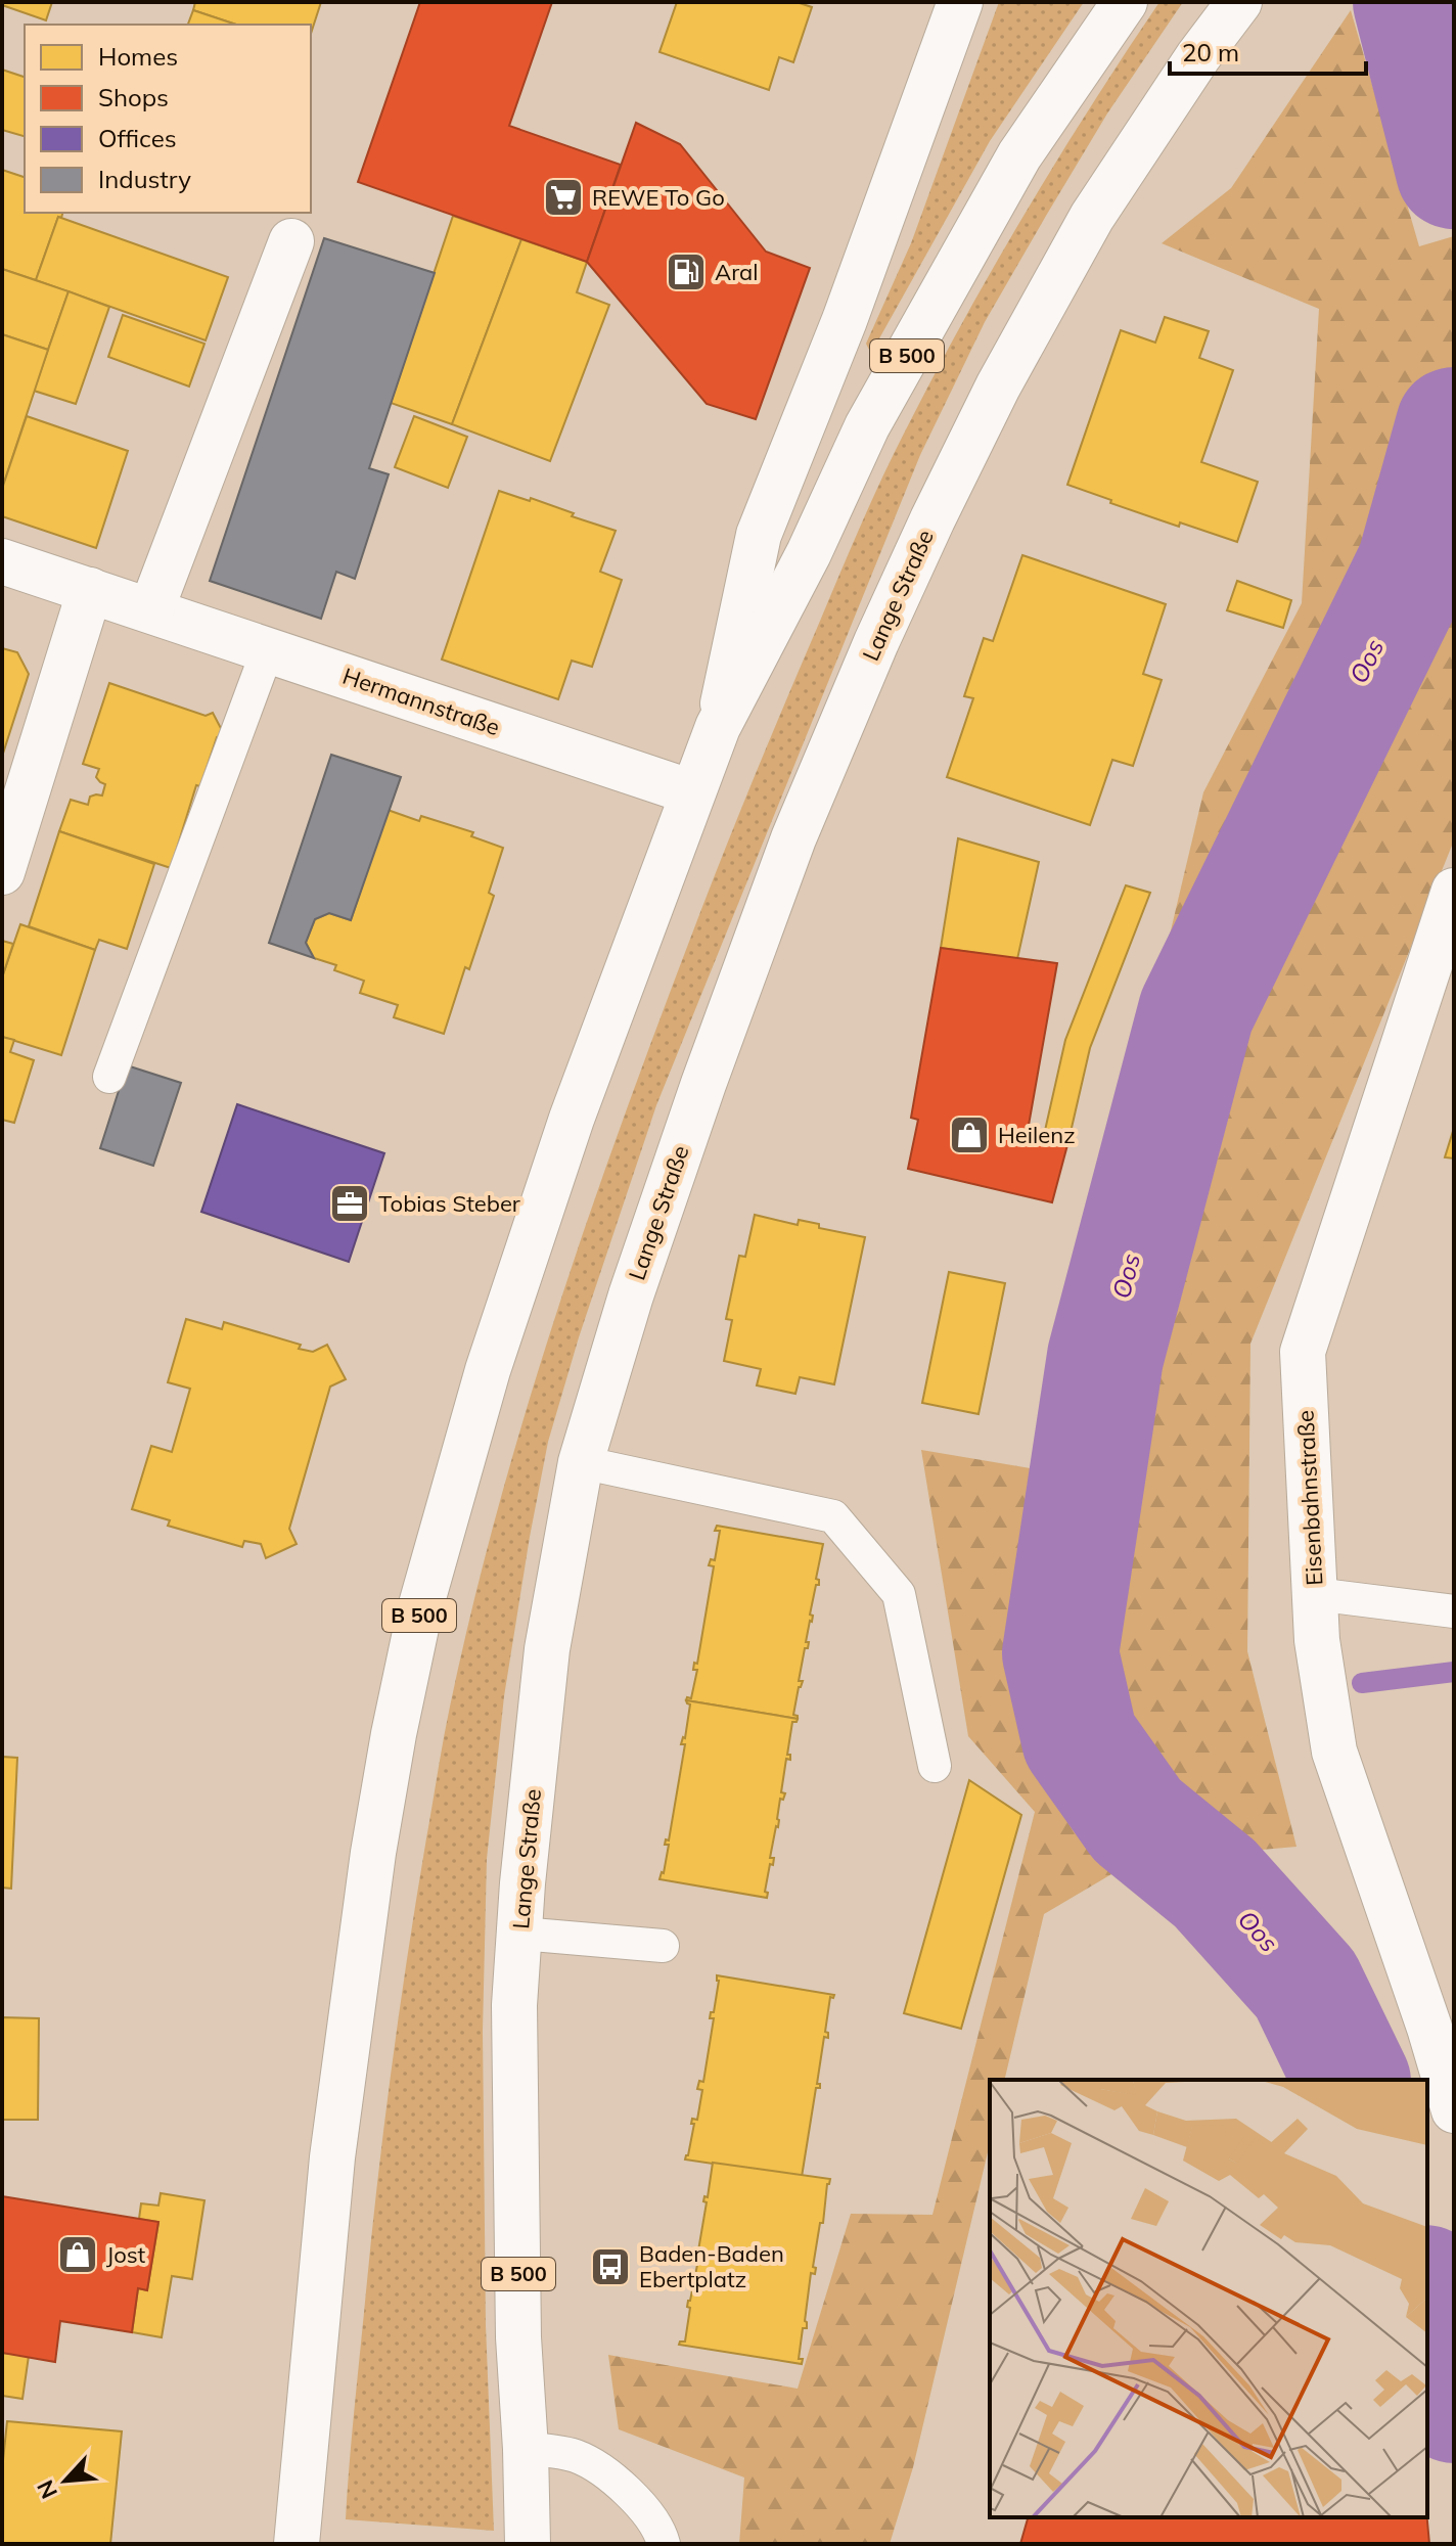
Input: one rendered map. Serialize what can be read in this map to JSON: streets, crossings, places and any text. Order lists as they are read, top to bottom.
{
  "streets": {
    "main road": [
      "B 500",
      "Lange Straße",
      "Hermannstraße",
      "Eisenbahnstraße"
    ]
  },
  "crossings": [
    ["B 500", "Hermannstraße"]
  ],
  "water": ["Oos"],
  "places": {
    "supermarket": ["REWE To Go"],
    "fuel station": ["Aral"],
    "shop": ["Heilenz", "Jost"],
    "office": ["Tobias Steber"],
    "bus stop": ["Baden-Baden Ebertplatz"]
  },
  "legend": [
    "Homes",
    "Shops",
    "Offices",
    "Industry"
  ],
  "scale_bar": "20 m",
  "north": "bottom left"
}
